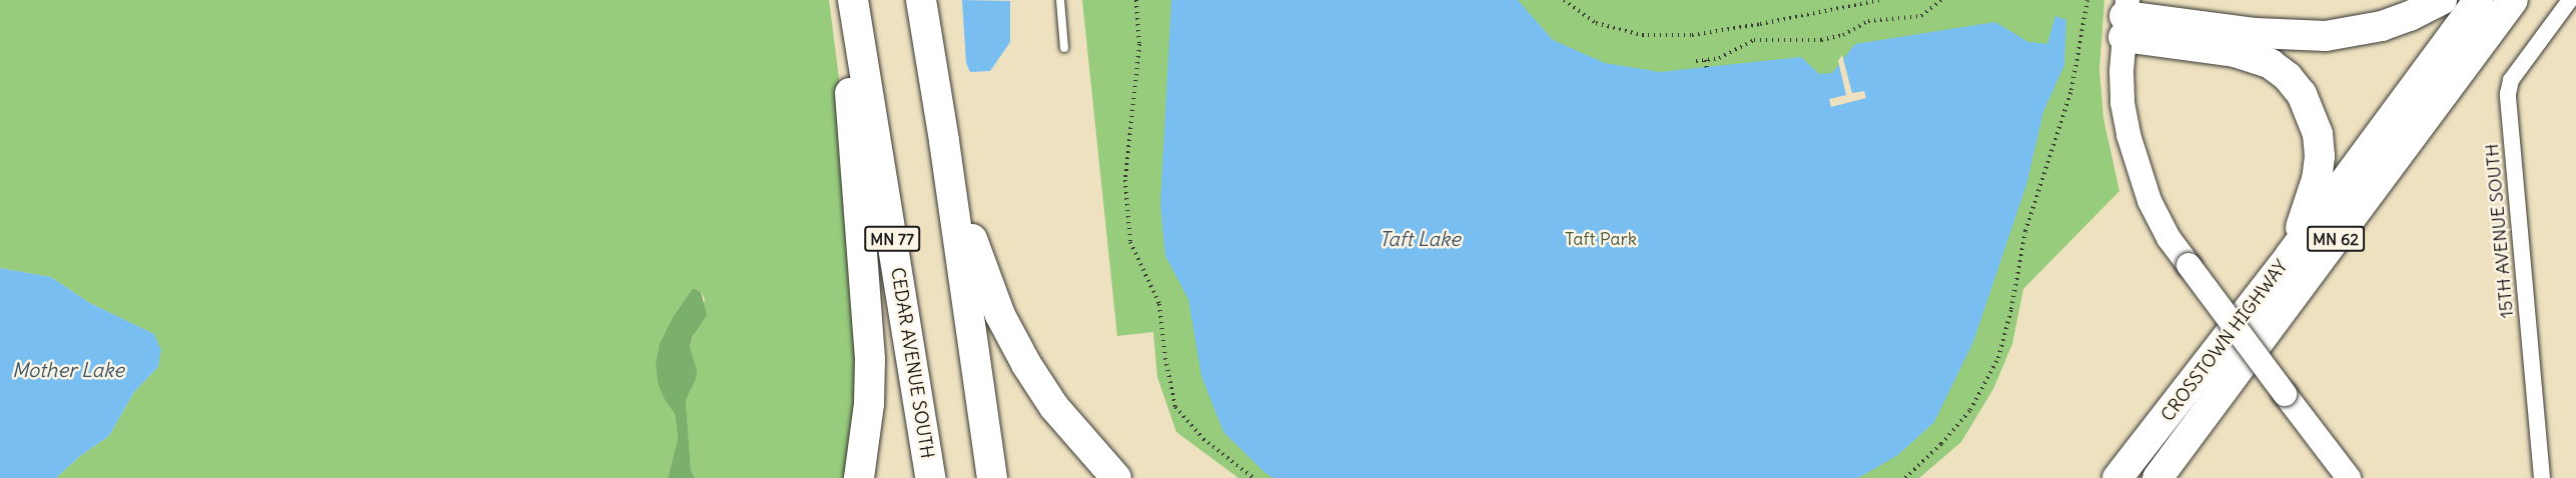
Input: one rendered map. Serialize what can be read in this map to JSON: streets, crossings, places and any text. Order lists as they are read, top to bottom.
{
  "streets": {
    "highway": [
      "MN 77",
      "MN 62",
      "CROSSTOWN HIGHWAY",
      "CEDAR AVENUE SOUTH"
    ],
    "street": ["15TH AVENUE SOUTH"]
  },
  "water": ["Taft Lake", "Mother Lake"],
  "parks": ["Taft Park"]
}
